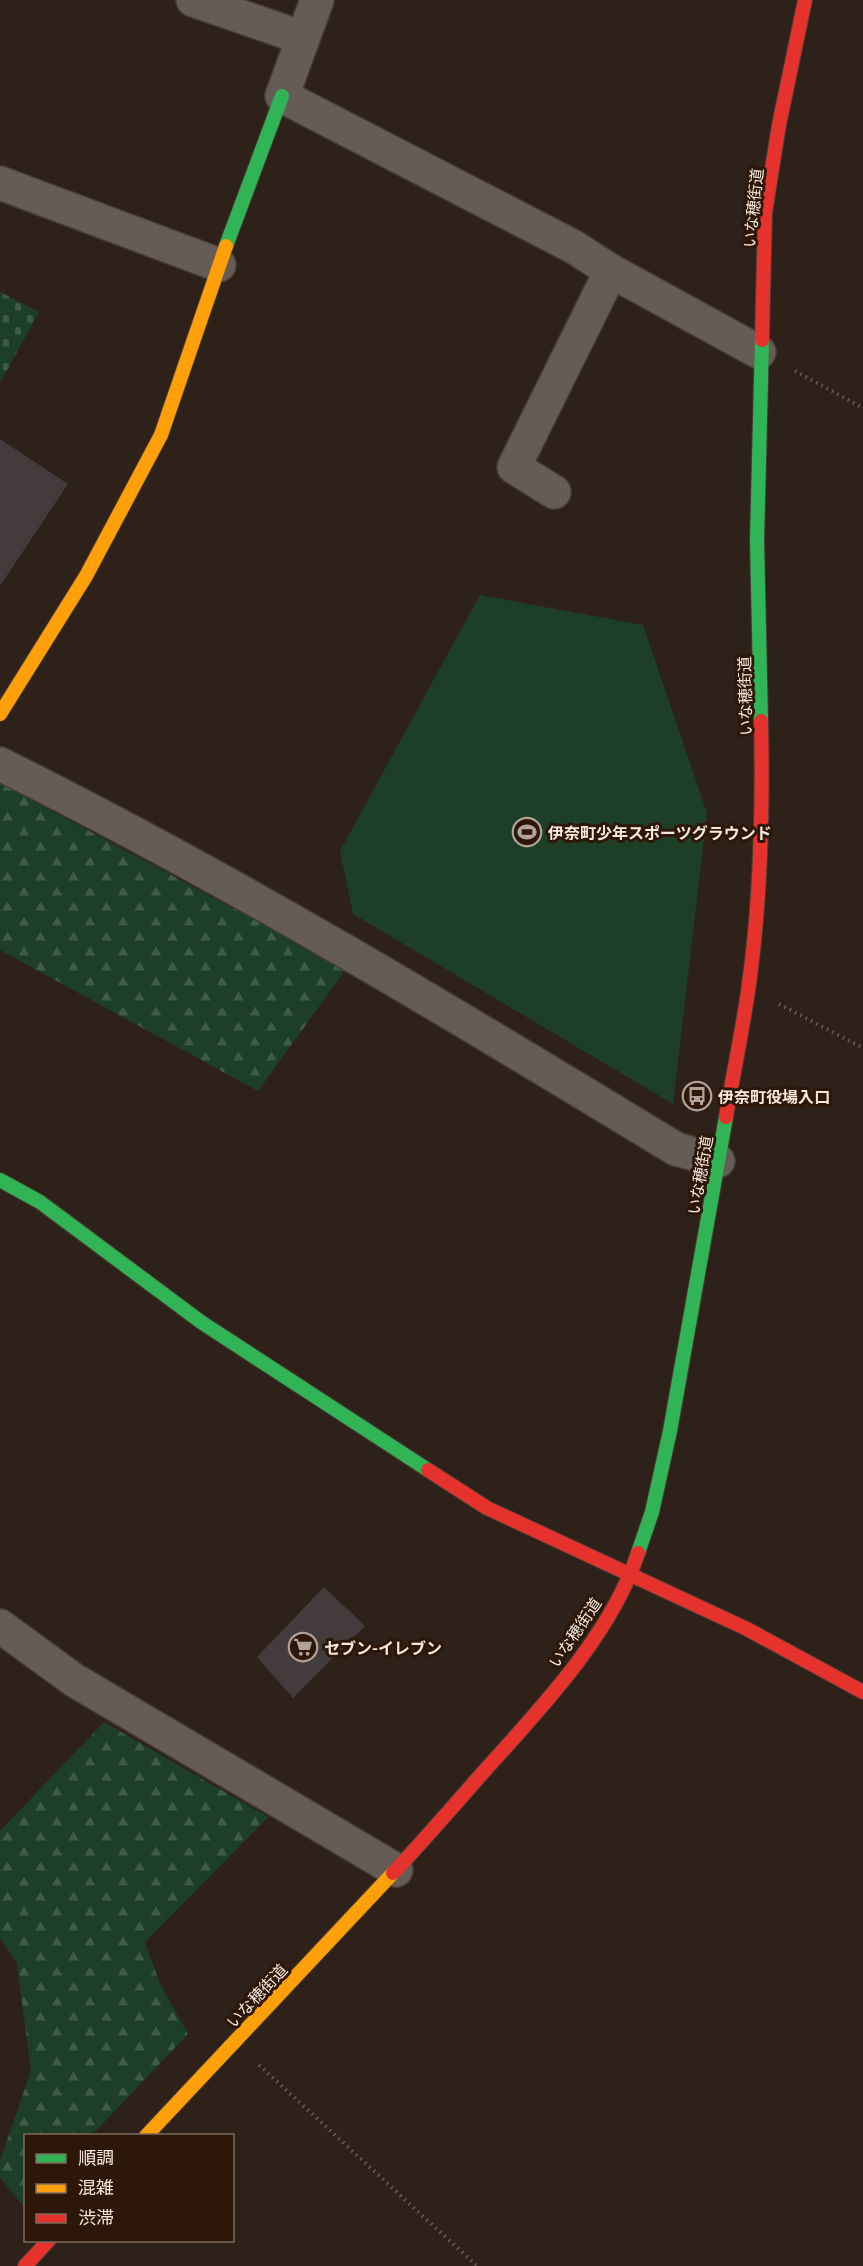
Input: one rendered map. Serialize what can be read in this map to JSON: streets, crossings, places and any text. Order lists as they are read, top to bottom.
{
  "streets": {
    "street": ["いな穂街道"]
  },
  "places": {
    "sports": ["伊奈町少年スポーツグラウンド"],
    "bus stop": ["伊奈町役場入口"],
    "supermarket": ["セブン-イレブン"]
  },
  "legend": ["順調", "混雑", "渋滞"]
}
